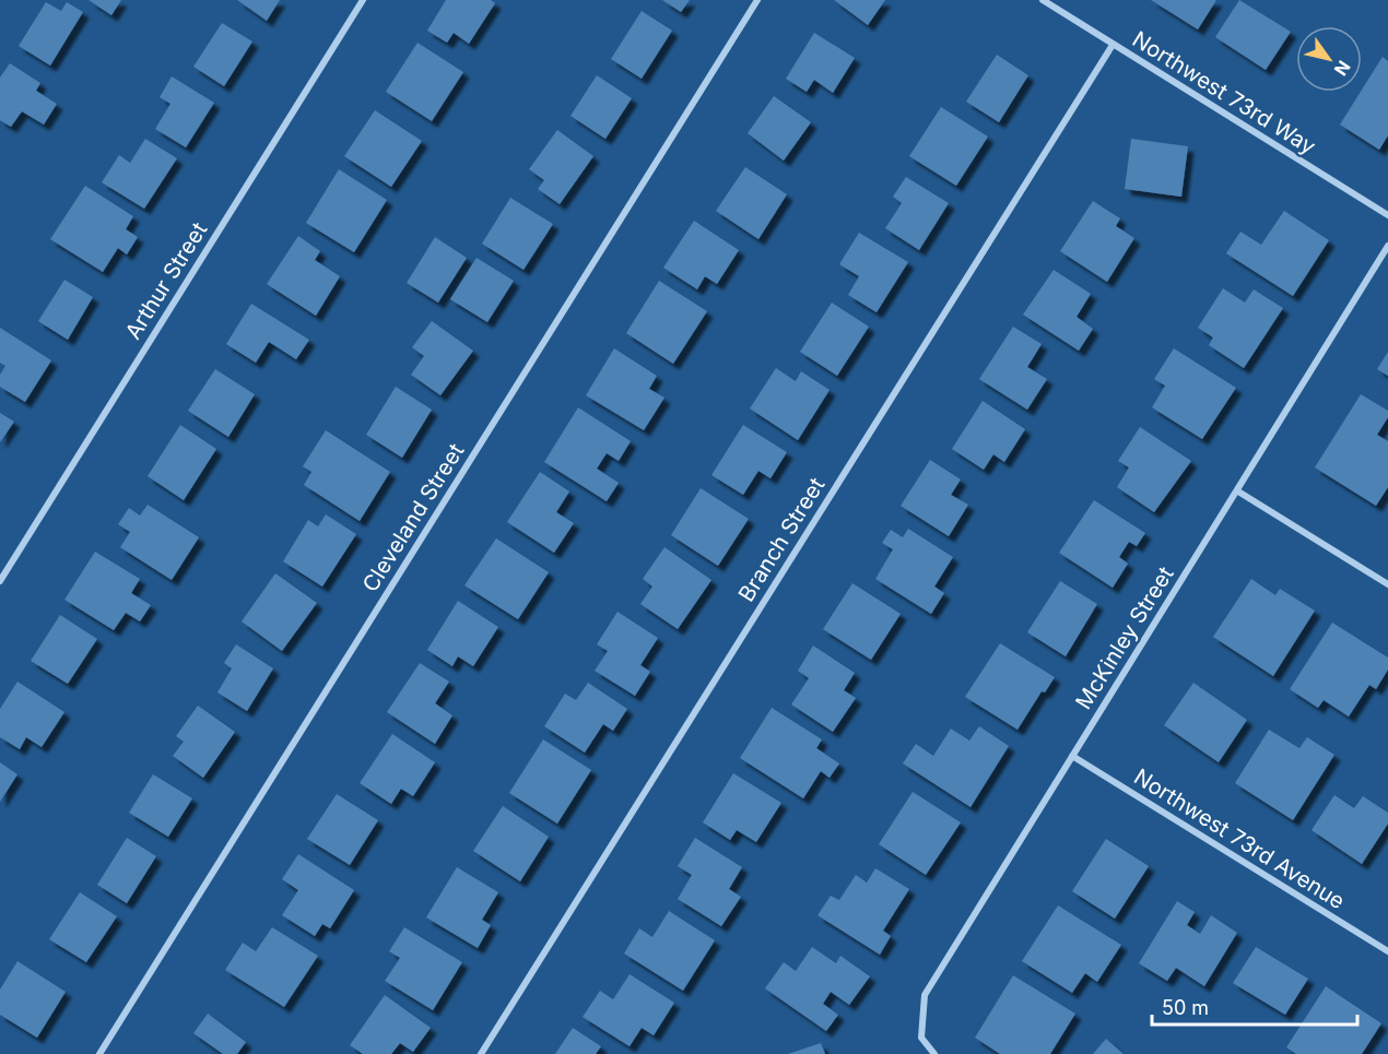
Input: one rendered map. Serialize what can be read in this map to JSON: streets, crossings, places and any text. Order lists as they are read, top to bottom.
{
  "streets": {
    "street": [
      "Northwest 73rd Way",
      "Arthur Street",
      "Cleveland Street",
      "Branch Street",
      "McKinley Street",
      "Northwest 73rd Avenue"
    ]
  },
  "crossings": [
    ["Northwest 73rd Way", "Branch Street"],
    ["McKinley Street", "Northwest 73rd Avenue"]
  ],
  "scale_bar": "50 m",
  "north": "bottom right"
}
